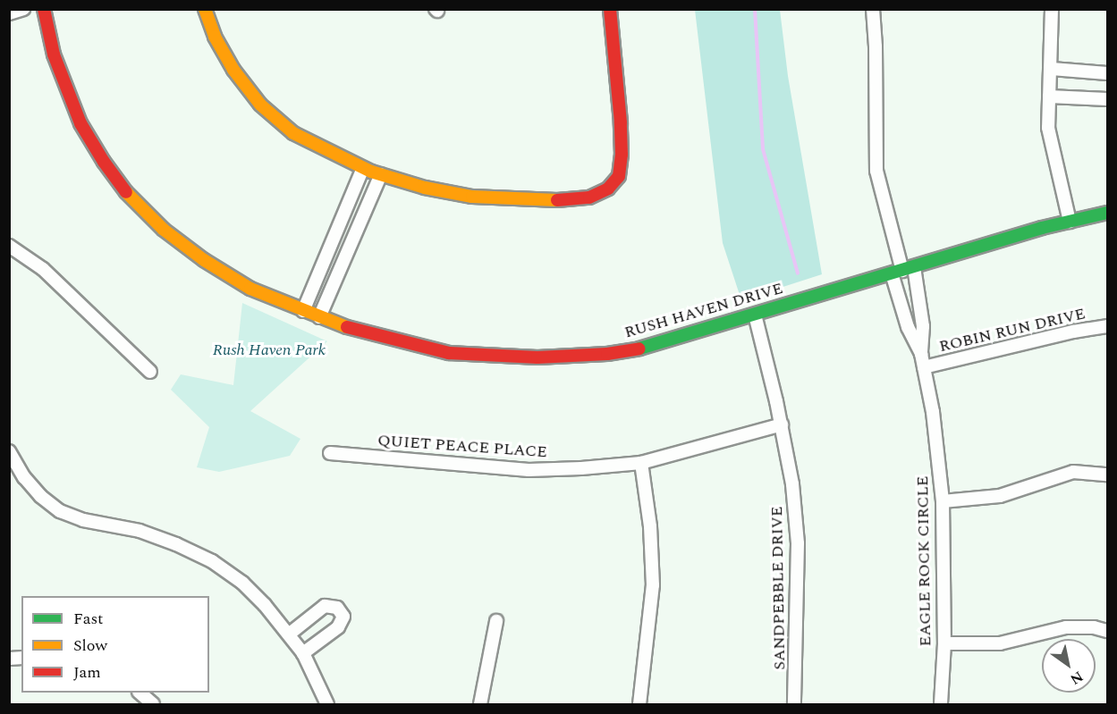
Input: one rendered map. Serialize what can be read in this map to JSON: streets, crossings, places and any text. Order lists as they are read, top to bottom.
{
  "streets": {
    "street": [
      "RUSH HAVEN DRIVE",
      "ROBIN RUN DRIVE",
      "QUIET PEACE PLACE",
      "EAGLE ROCK CIRCLE",
      "SANDPEBBLE DRIVE"
    ]
  },
  "crossings": [
    ["RUSH HAVEN DRIVE", "EAGLE ROCK CIRCLE"],
    ["RUSH HAVEN DRIVE", "SANDPEBBLE DRIVE"],
    ["ROBIN RUN DRIVE", "EAGLE ROCK CIRCLE"],
    ["QUIET PEACE PLACE", "SANDPEBBLE DRIVE"]
  ],
  "parks": ["Rush Haven Park"],
  "legend": ["Fast", "Slow", "Jam"],
  "north": "bottom right"
}
